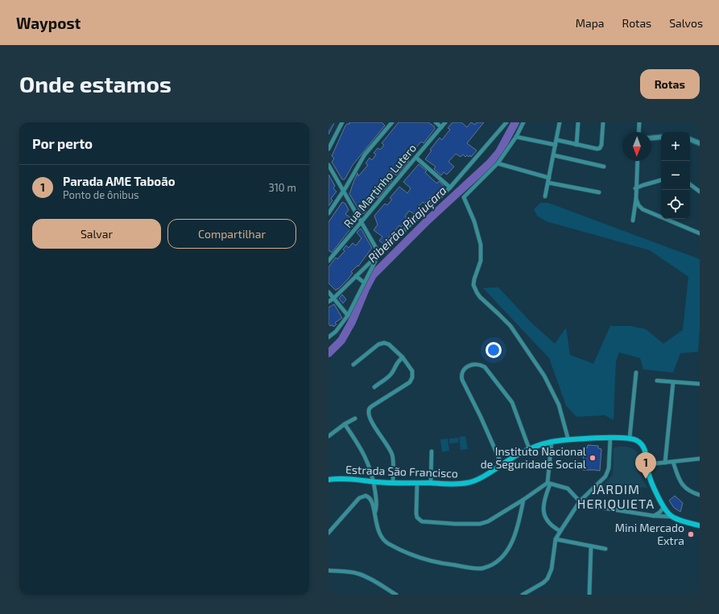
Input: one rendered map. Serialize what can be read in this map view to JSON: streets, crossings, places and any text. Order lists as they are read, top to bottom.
{
  "streets": {
    "main road": ["Estrada São Francisco"],
    "street": ["Rua Martinho Lutero"]
  },
  "districts": ["JARDIM HERIQUIETA"],
  "water": ["Ribeirão Pirajuçara"],
  "places": ["Instituto Nacional de Seguridade Social", "Mini Mercado Extra"],
  "north": "bottom",
  "page": {
    "header": "Waypost",
    "nav": ["Mapa", "Rotas", "Salvos"],
    "buttons": [
      "Rotas",
      ["Salvar", "Compartilhar"]
    ],
    "title": "Onde estamos",
    "heading": "Por perto",
    "map_buttons": ["+", "−"],
    "list": [
      {
        "mark": "1",
        "name": "Parada AME Taboão",
        "note": "Ponto de ônibus",
        "value": "310 m"
      }
    ],
    "pins": "1"
  }
}
